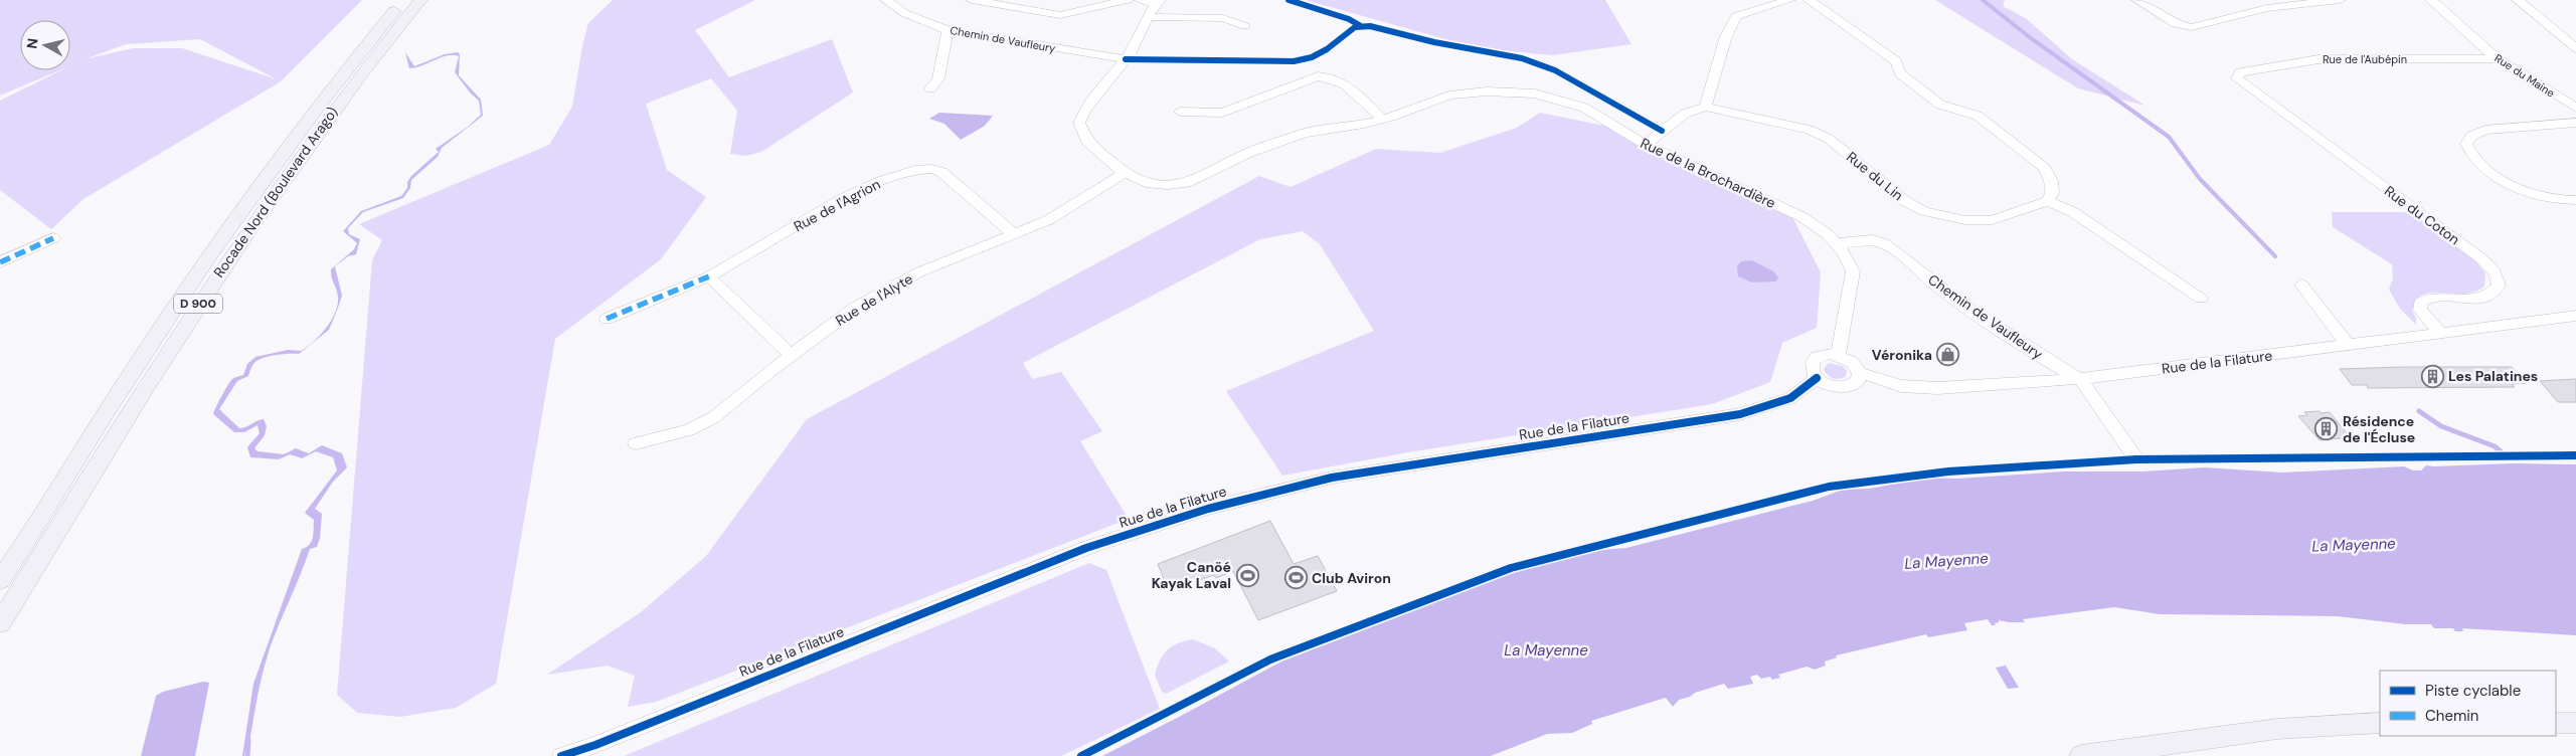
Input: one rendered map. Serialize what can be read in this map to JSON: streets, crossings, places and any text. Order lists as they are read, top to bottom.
{
  "streets": {
    "main road": ["Rocade Nord (Boulevard Arago)", "D 900"],
    "street": [
      "Chemin de Vaufleury",
      "Rue de l'Aubépin",
      "Rue du Maine",
      "Rue de la Brochardière",
      "Rue du Lin",
      "Rue de l'Agrion",
      "Rue du Coton",
      "Rue de l'Alyte",
      "Rue de la Filature"
    ]
  },
  "crossings": [
    ["Chemin de Vaufleury", "Rue de la Brochardière"],
    ["Chemin de Vaufleury", "Rue de la Filature"],
    ["Rue de l'Aubépin", "Rue du Maine"],
    ["Rue de l'Aubépin", "Rue du Coton"],
    ["Rue de la Brochardière", "Rue de l'Alyte"],
    ["Rue de la Brochardière", "Rue de la Filature"],
    ["Rue de l'Agrion", "Rue de l'Alyte"],
    ["Rue du Coton", "Rue de la Filature"]
  ],
  "water": ["La Mayenne"],
  "places": {
    "shop": ["Véronika"],
    "building": ["Les Palatines", "Résidence de l'Écluse"],
    "sports": ["Canöé Kayak Laval", "Club Aviron"]
  },
  "legend": ["Piste cyclable", "Chemin"],
  "north": "left"
}
